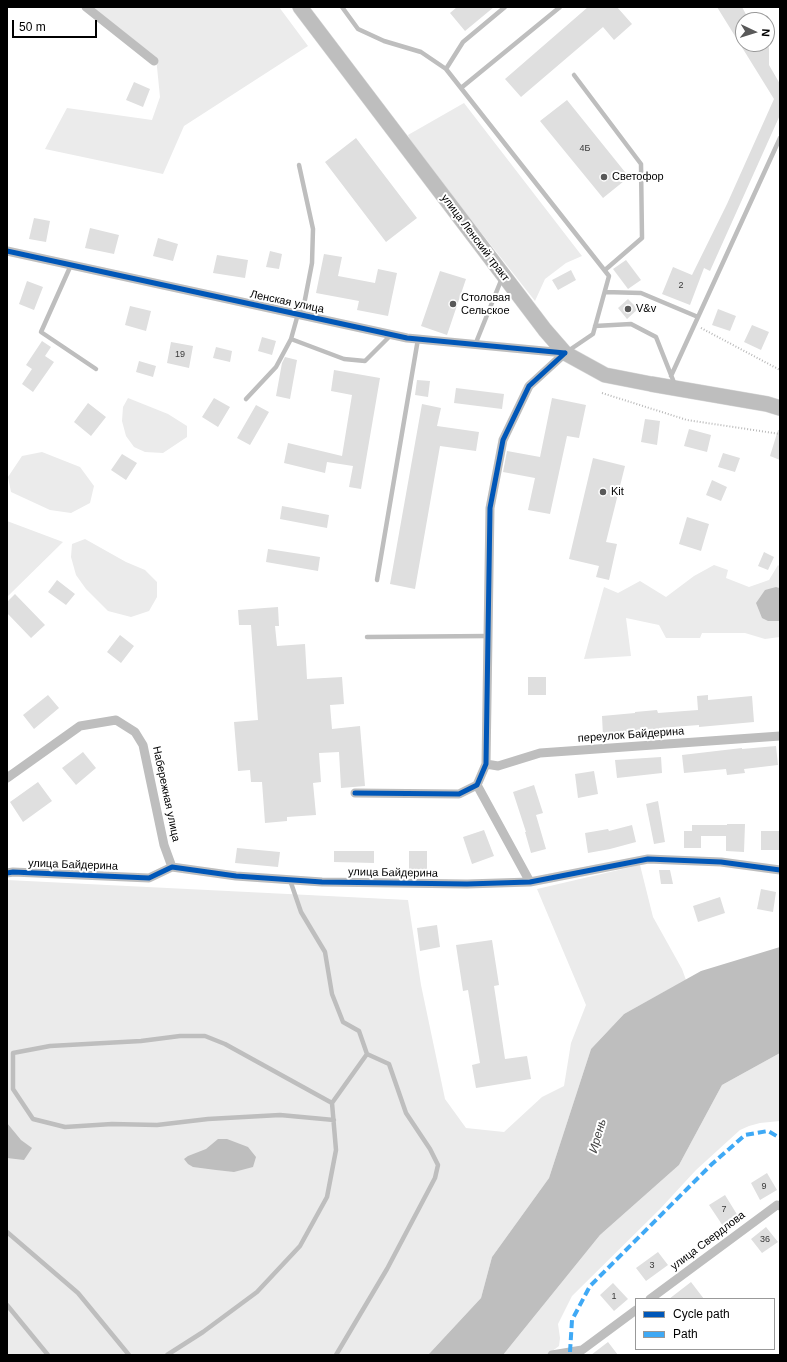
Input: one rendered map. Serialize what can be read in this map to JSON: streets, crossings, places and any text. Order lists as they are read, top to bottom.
{
  "streets": {
    "main road": ["улица Ленский тракт"],
    "street": [
      "Ленская улица",
      "переулок Байдерина",
      "Набережная улица",
      "улица Байдерина",
      "улица Свердлова"
    ]
  },
  "crossings": [
    ["улица Ленский тракт", "Ленская улица"],
    ["Набережная улица", "улица Байдерина"]
  ],
  "water": ["Ирень"],
  "places": [
    "Светофор",
    "Столовая Сельское",
    "V&v",
    "Kit"
  ],
  "house_numbers": [
    "4Б",
    "2",
    "19",
    "9",
    "7",
    "36",
    "3",
    "1"
  ],
  "legend": ["Cycle path", "Path"],
  "scale_bar": "50 m",
  "north": "right"
}
